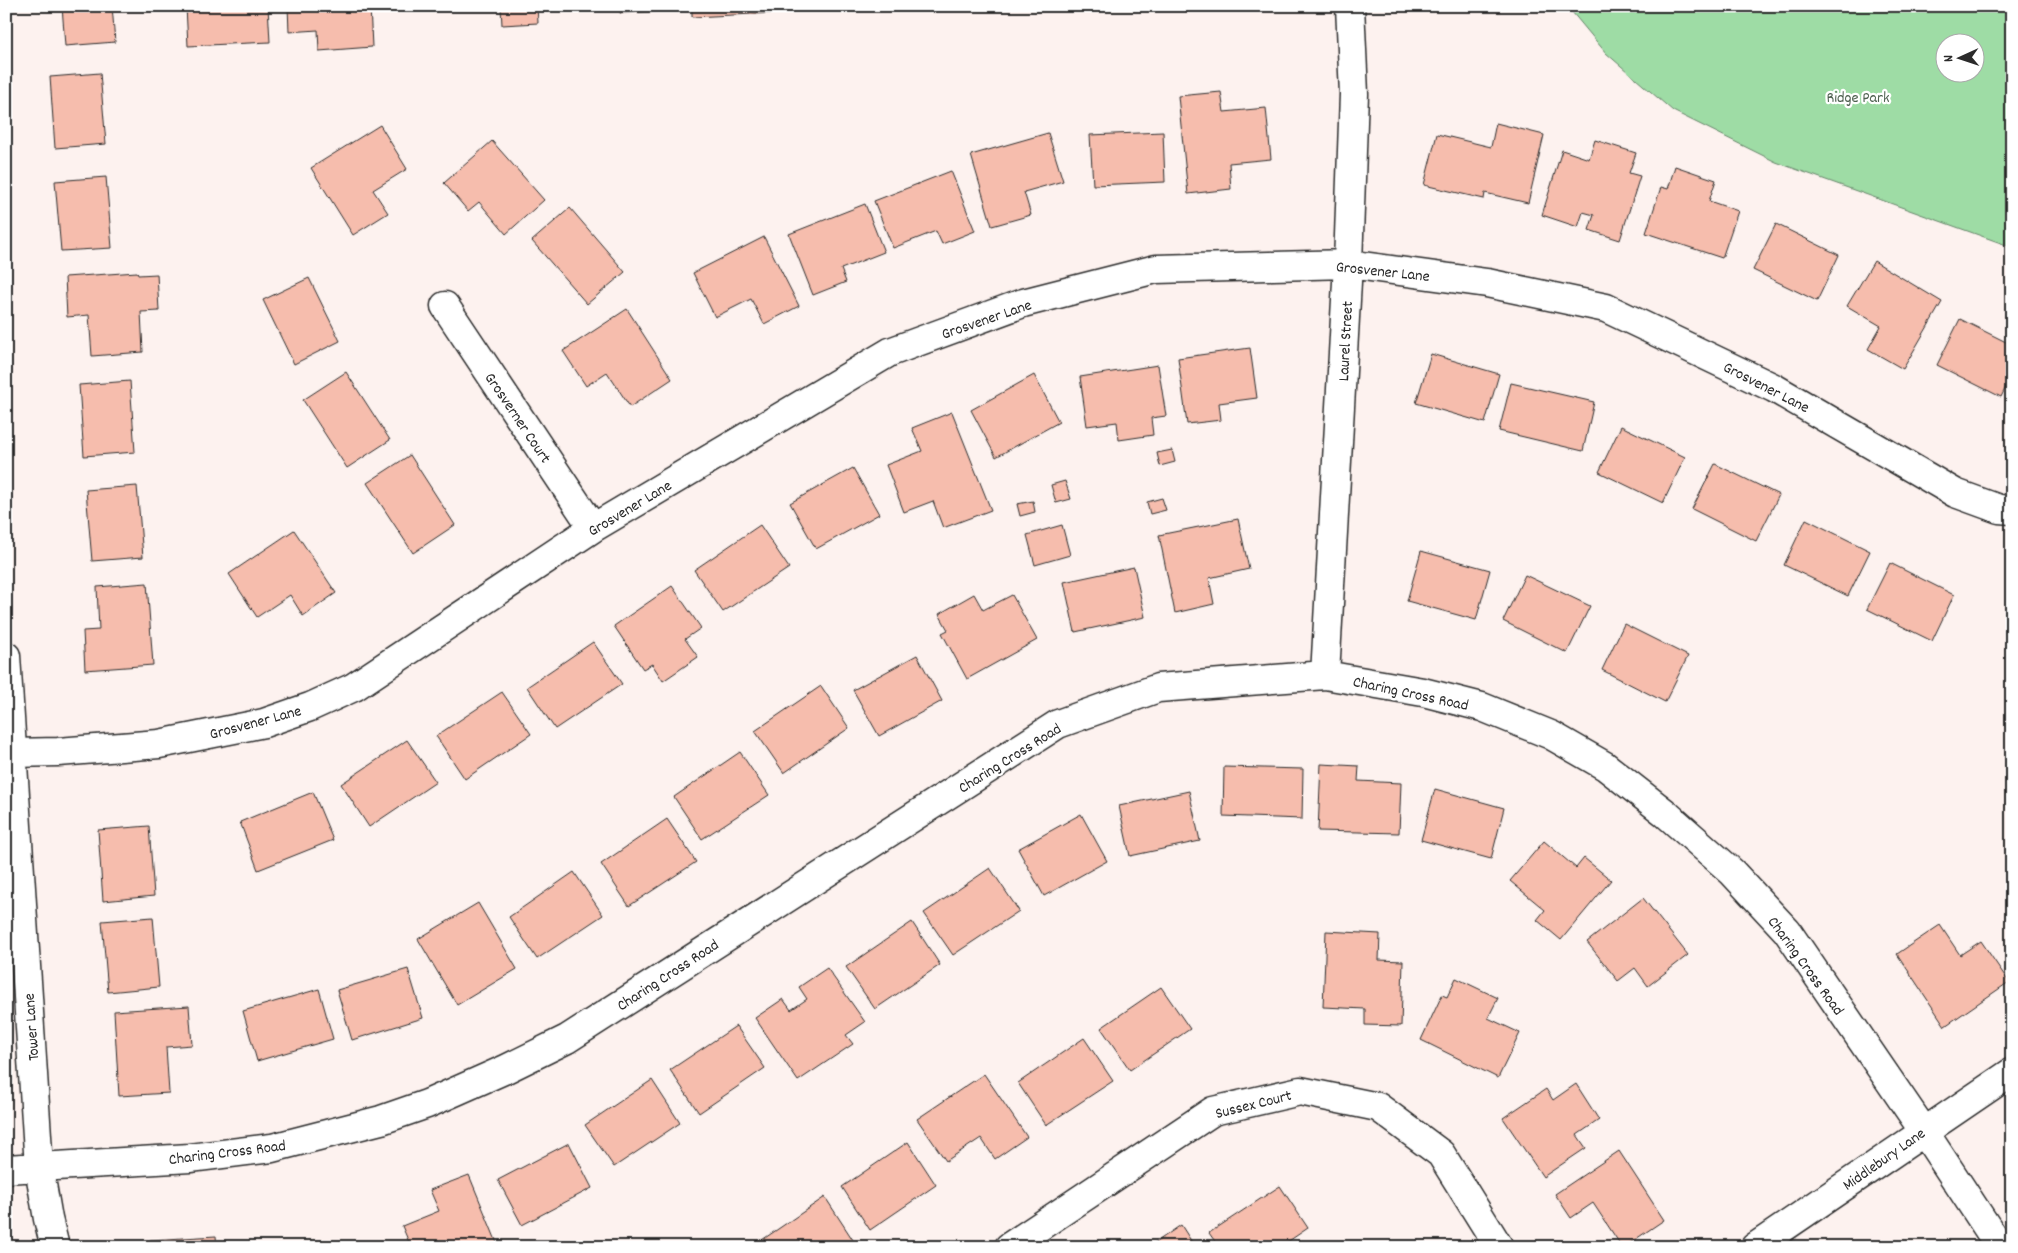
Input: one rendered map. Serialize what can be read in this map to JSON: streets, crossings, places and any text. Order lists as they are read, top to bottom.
{
  "streets": {
    "street": [
      "Grosvener Lane",
      "Laurel Street",
      "Grosverner Court",
      "Charing Cross Road",
      "Tower Lane",
      "Sussex Court",
      "Middlebury Lane"
    ]
  },
  "crossings": [
    ["Grosvener Lane", "Laurel Street"],
    ["Grosvener Lane", "Grosverner Court"],
    ["Grosvener Lane", "Tower Lane"],
    ["Laurel Street", "Charing Cross Road"],
    ["Charing Cross Road", "Tower Lane"],
    ["Charing Cross Road", "Middlebury Lane"]
  ],
  "parks": ["Ridge Park"],
  "north": "left"
}
